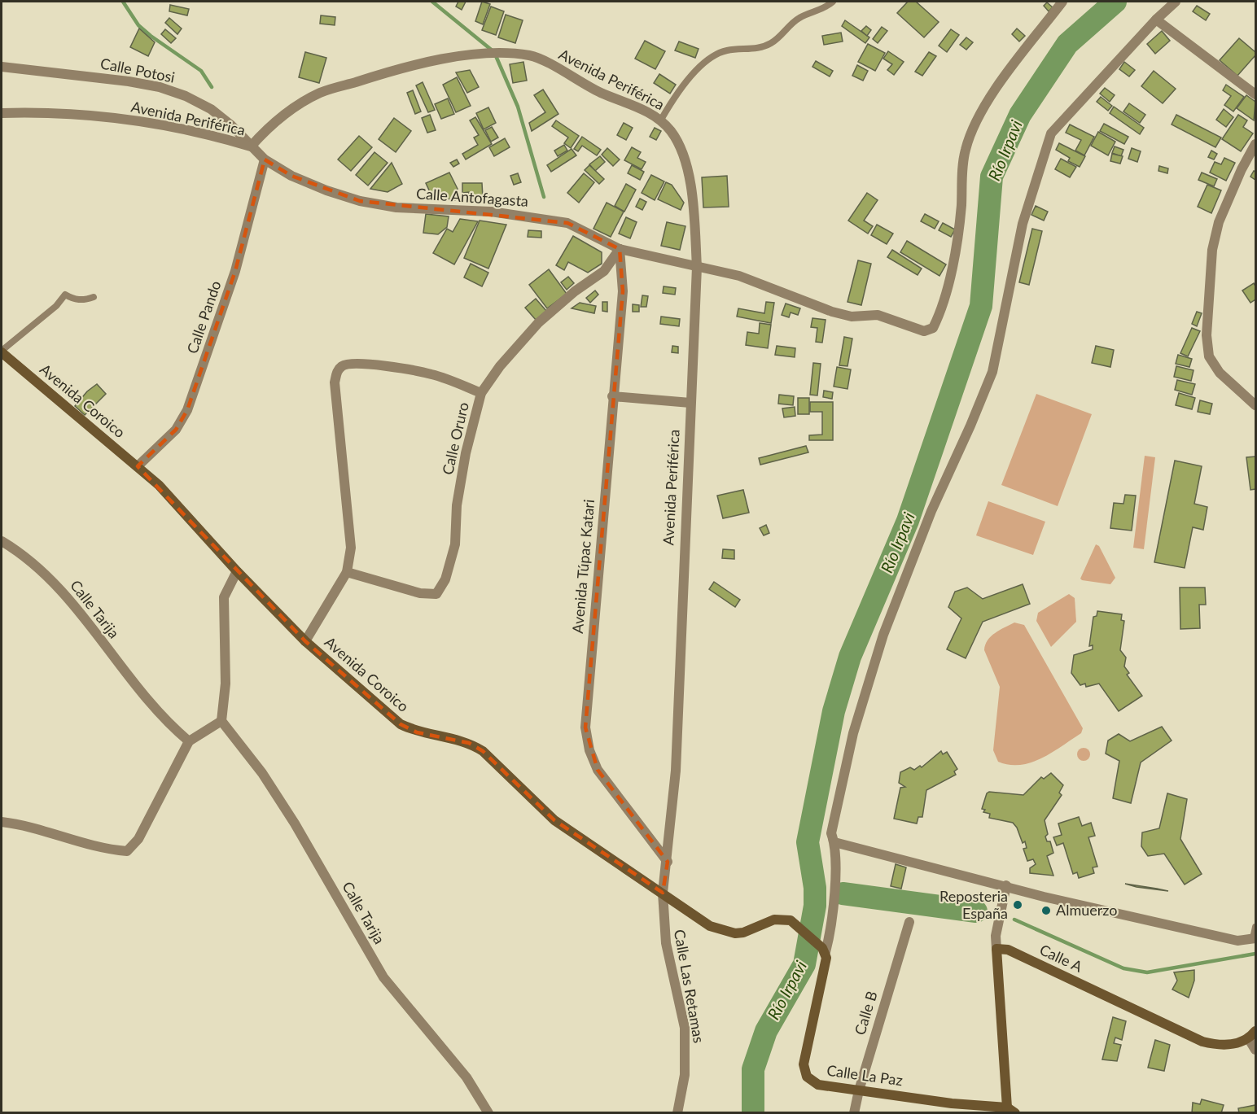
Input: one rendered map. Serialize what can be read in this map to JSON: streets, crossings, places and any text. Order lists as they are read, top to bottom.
{
  "streets": {
    "main road": ["Avenida Coroico", "Calle A", "Calle La Paz"],
    "street": [
      "Calle Potosi",
      "Avenida Periférica",
      "Calle Antofagasta",
      "Calle Pando",
      "Calle Oruro",
      "Avenida Túpac Katari",
      "Calle Tarija",
      "Calle Las Retamas",
      "Calle B"
    ]
  },
  "crossings": [
    ["Calle Potosi", "Avenida Periférica"],
    ["Calle Potosi", "Calle Antofagasta"],
    ["Avenida Periférica", "Calle Antofagasta"],
    ["Avenida Periférica", "Avenida Coroico"],
    ["Avenida Periférica", "Avenida Túpac Katari"],
    ["Avenida Periférica", "Calle Las Retamas"],
    ["Calle Antofagasta", "Calle Pando"],
    ["Calle Antofagasta", "Calle Oruro"],
    ["Calle Antofagasta", "Avenida Túpac Katari"],
    ["Calle Pando", "Avenida Coroico"],
    ["Avenida Coroico", "Calle Las Retamas"],
    ["Avenida Coroico", "Calle La Paz"],
    ["Calle Oruro", "Avenida Túpac Katari"],
    ["Calle B", "Calle La Paz"]
  ],
  "water": ["Río Irpavi"],
  "places": ["Reposteria España", "Almuerzo"]
}
